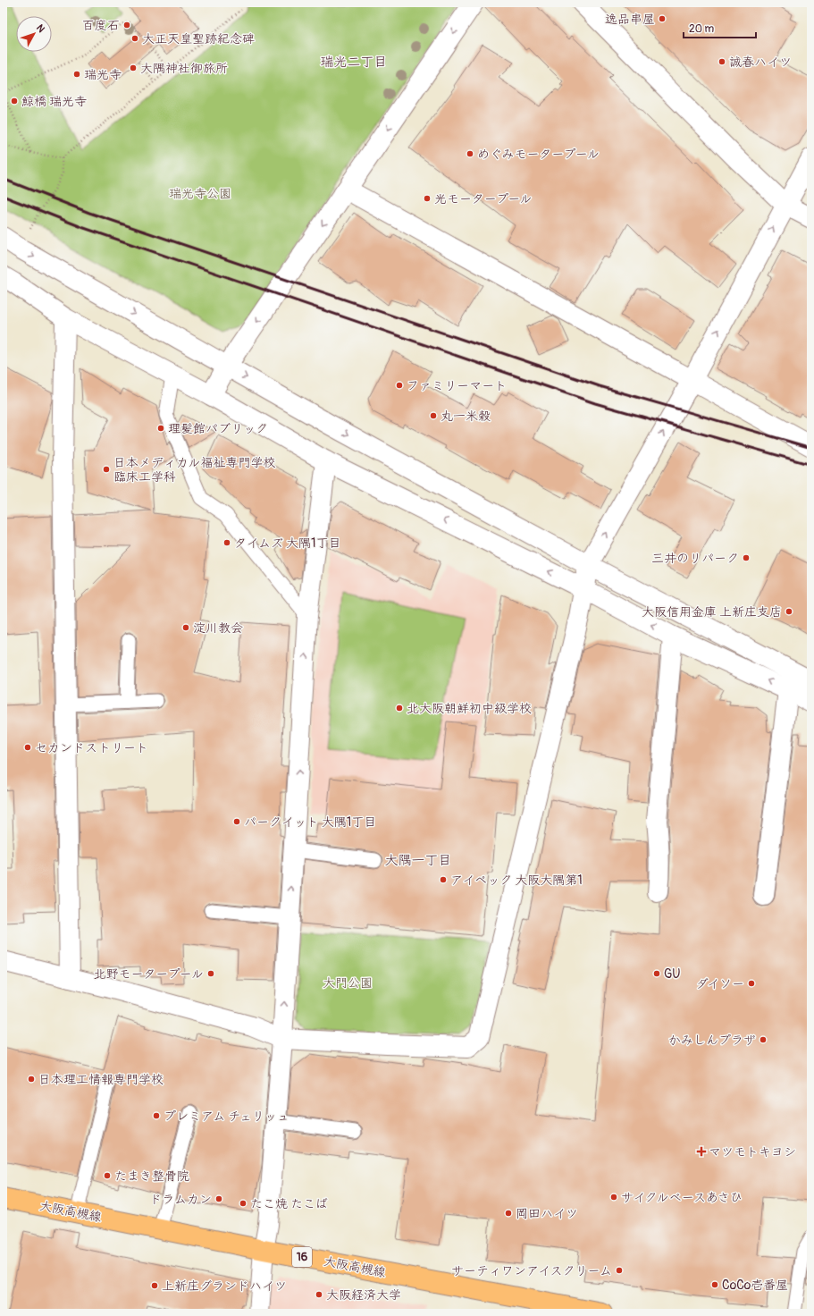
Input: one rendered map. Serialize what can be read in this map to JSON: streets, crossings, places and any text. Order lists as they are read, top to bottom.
{
  "streets": {
    "main road": ["大阪高槻線", "16"]
  },
  "districts": ["瑞光二丁目", "大隅一丁目"],
  "parks": ["瑞光寺公園", "大門公園"],
  "places": {
    "other": [
      "逸品串屋",
      "百度石",
      "大正天皇聖跡紀念碑",
      "誠春ハイツ",
      "大隅神社御旅所",
      "瑞光寺",
      "鯨橋 瑞光寺",
      "めぐみモータープール",
      "光モータープール",
      "ファミリーマート",
      "丸一米穀",
      "理髪館パブリック",
      "日本メディカル福祉専門学校 臨床工学科",
      "タイムズ 大隅1丁目",
      "三井のリパーク",
      "大阪信用金庫 上新庄支店",
      "淀川教会",
      "北大阪朝鮮初中級学校",
      "セカンドストリート",
      "パークイット 大隅1丁目",
      "アイペック 大阪大隅第1",
      "北野モータープール",
      "GU",
      "ダイソー",
      "かみしんプラザ",
      "日本理工情報専門学校",
      "プレミアム チェリッュ",
      "たまき整骨院",
      "サイクルベースあさひ",
      "ドラムカン",
      "たこ焼 たこば",
      "岡田ハイツ",
      "サーティワンアイスクリーム",
      "CoCo壱番屋",
      "上新庄グランドハイツ",
      "大阪経済大学"
    ],
    "health": ["マツモトキヨシ"]
  },
  "scale_bar": "20 m",
  "north": "top right"
}
